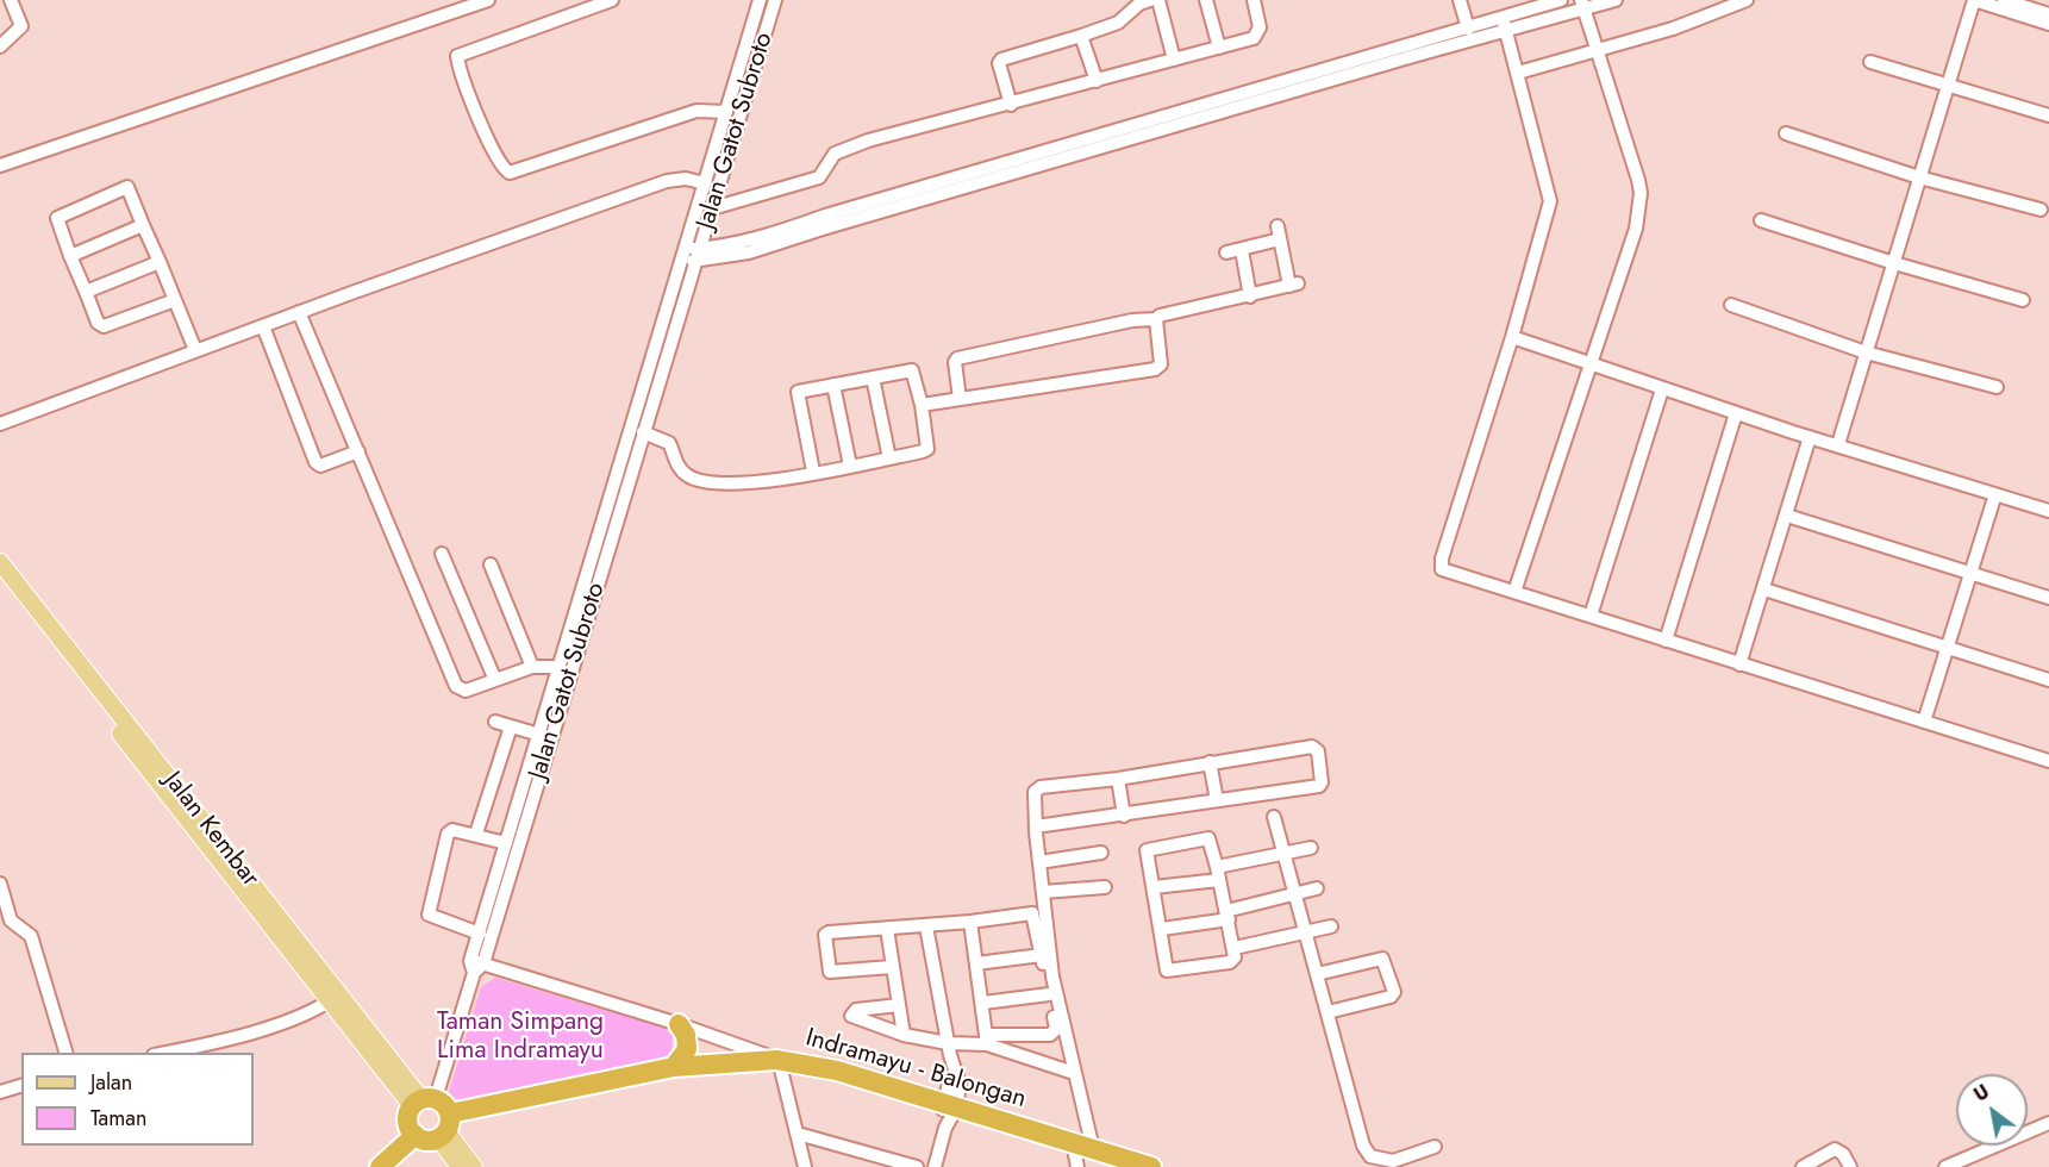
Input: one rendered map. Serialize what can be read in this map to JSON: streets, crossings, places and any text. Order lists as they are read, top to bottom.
{
  "streets": {
    "highway": ["Indramayu - Balongan"],
    "main road": ["Jalan Kembar"],
    "street": ["Jalan Gatot Subroto"]
  },
  "crossings": [
    ["Jalan Gatot Subroto", "Jalan Kembar"]
  ],
  "parks": ["Taman Simpang Lima Indramayu"],
  "legend": ["Jalan", "Taman"],
  "north": "top left"
}
